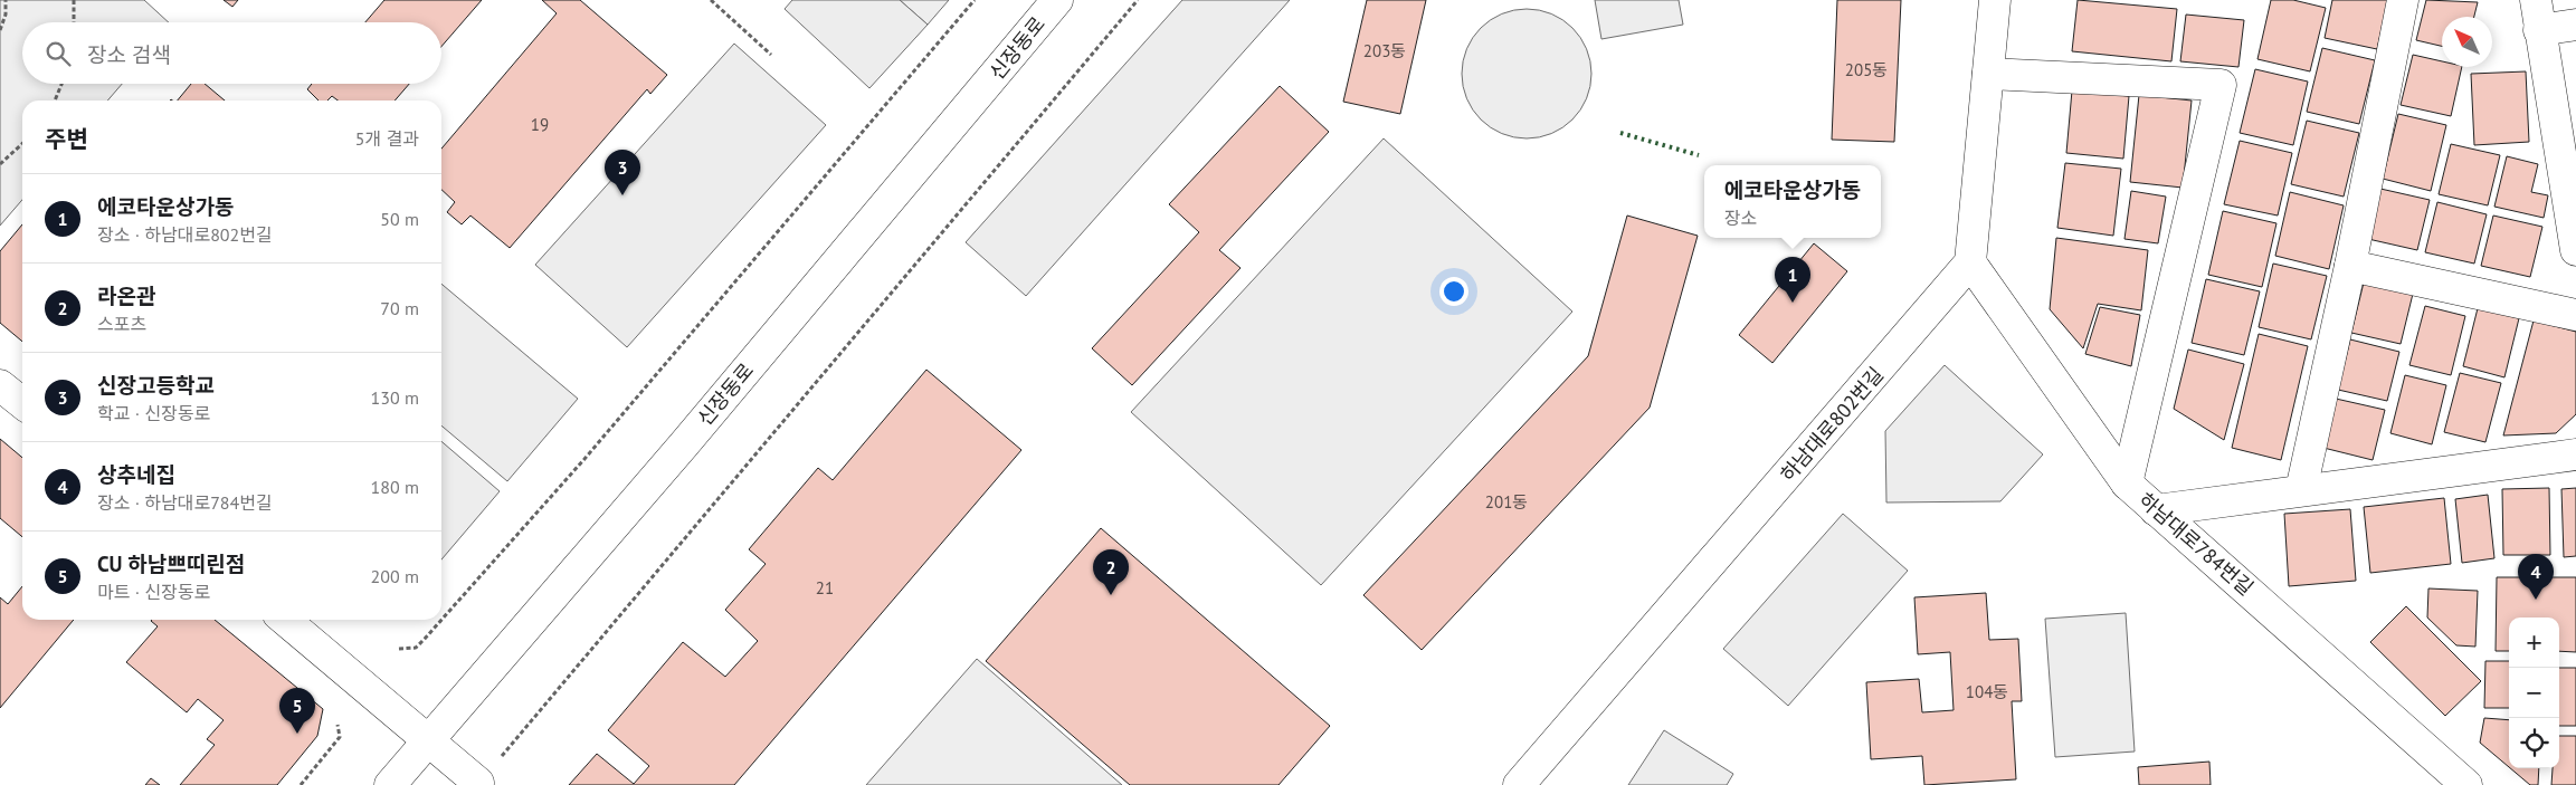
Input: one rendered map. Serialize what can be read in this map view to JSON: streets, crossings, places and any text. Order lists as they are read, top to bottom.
{
  "streets": {
    "street": ["신장동로", "하남대로802번길", "하남대로784번길"]
  },
  "crossings": [
    ["하남대로802번길", "하남대로784번길"]
  ],
  "house_numbers": [
    "203동",
    "205동",
    "19",
    "201동",
    "21",
    "104동"
  ],
  "north": "top left",
  "page": {
    "search": "장소 검색",
    "heading": ["주변", "5개 결과"],
    "pins": [
      "3",
      "1",
      "2",
      "4",
      "5"
    ],
    "popup": ["에코타운상가동", "장소"],
    "list": [
      {
        "mark": "1",
        "name": "에코타운상가동",
        "note": "장소 · 하남대로802번길",
        "value": "50 m"
      },
      {
        "mark": "2",
        "name": "라온관",
        "note": "스포츠",
        "value": "70 m"
      },
      {
        "mark": "3",
        "name": "신장고등학교",
        "note": "학교 · 신장동로",
        "value": "130 m"
      },
      {
        "mark": "4",
        "name": "상추네집",
        "note": "장소 · 하남대로784번길",
        "value": "180 m"
      },
      {
        "mark": "5",
        "name": "CU 하남쁘띠린점",
        "note": "마트 · 신장동로",
        "value": "200 m"
      }
    ],
    "map_buttons": ["+", "−"]
  }
}
